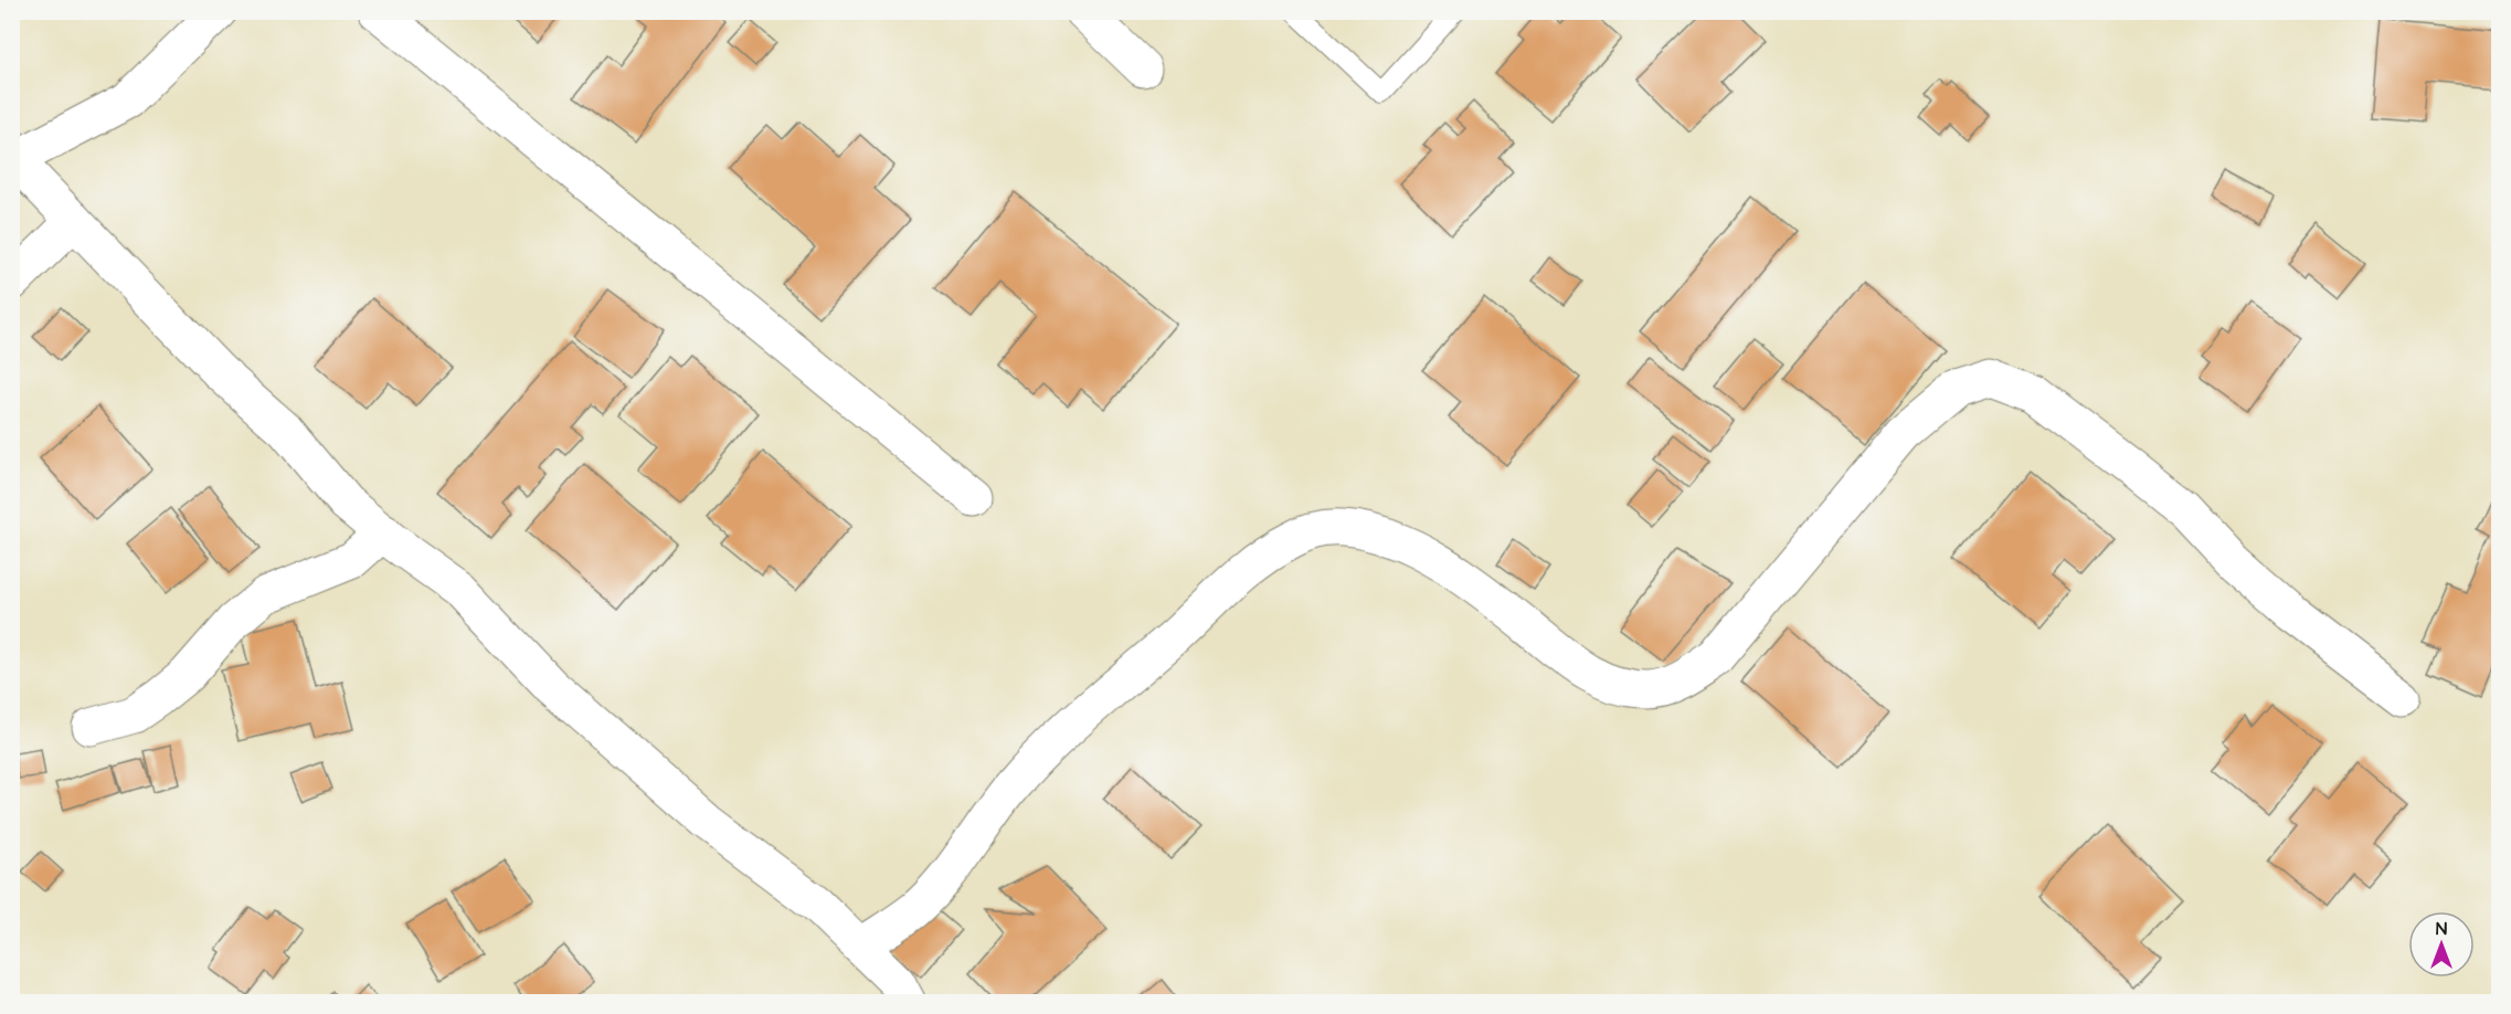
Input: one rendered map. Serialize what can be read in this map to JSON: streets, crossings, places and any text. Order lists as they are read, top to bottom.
{
  "north": "top"
}
